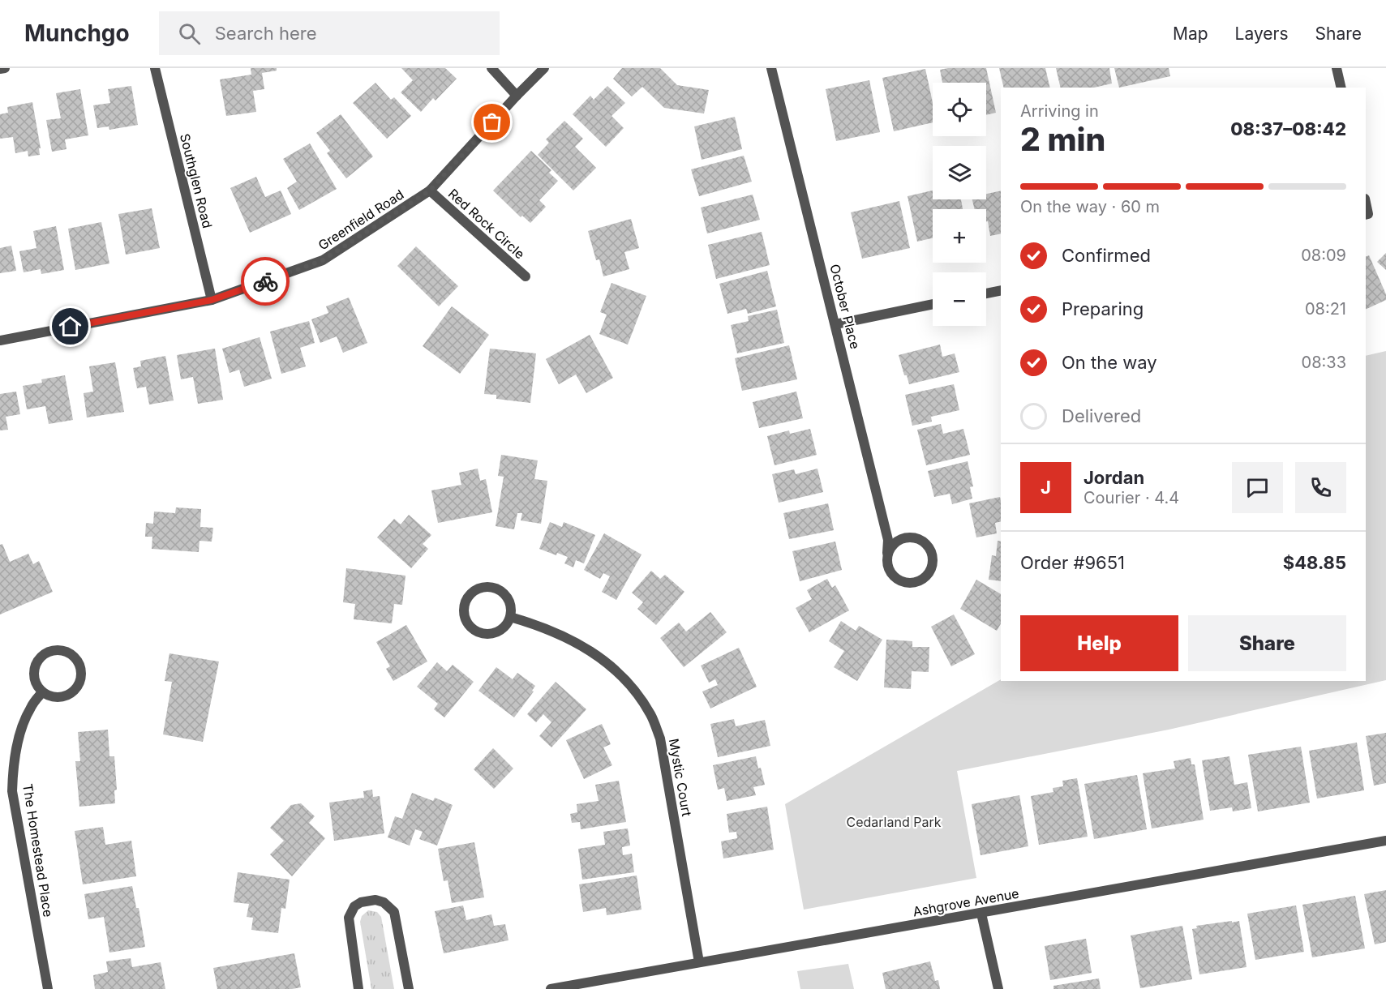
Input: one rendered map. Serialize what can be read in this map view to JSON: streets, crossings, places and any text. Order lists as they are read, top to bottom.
{
  "streets": {
    "street": [
      "Southglen Road",
      "Greenfield Road",
      "Red Rock Circle",
      "October Place",
      "Mystic Court",
      "The Homestead Place",
      "Ashgrove Avenue"
    ]
  },
  "crossings": [
    ["Southglen Road", "Greenfield Road"],
    ["Greenfield Road", "Red Rock Circle"],
    ["Mystic Court", "Ashgrove Avenue"]
  ],
  "parks": ["Cedarland Park"],
  "page": {
    "header": "Munchgo",
    "search": "Search here",
    "nav": ["Map", "Layers", "Share"],
    "map_buttons": ["+", "−"],
    "heading": ["2 min", "Arriving in", "08:37–08:42"],
    "panel": [
      "Jordan",
      "Courier · 4.4",
      "Order #9651",
      "$48.85"
    ],
    "bar": "On the way · 60 m",
    "list": [
      ["Confirmed", "08:09"],
      ["Preparing", "08:21"],
      ["On the way", "08:33"],
      "Delivered"
    ],
    "round": "J",
    "buttons": ["Help", "Share"]
  }
}
